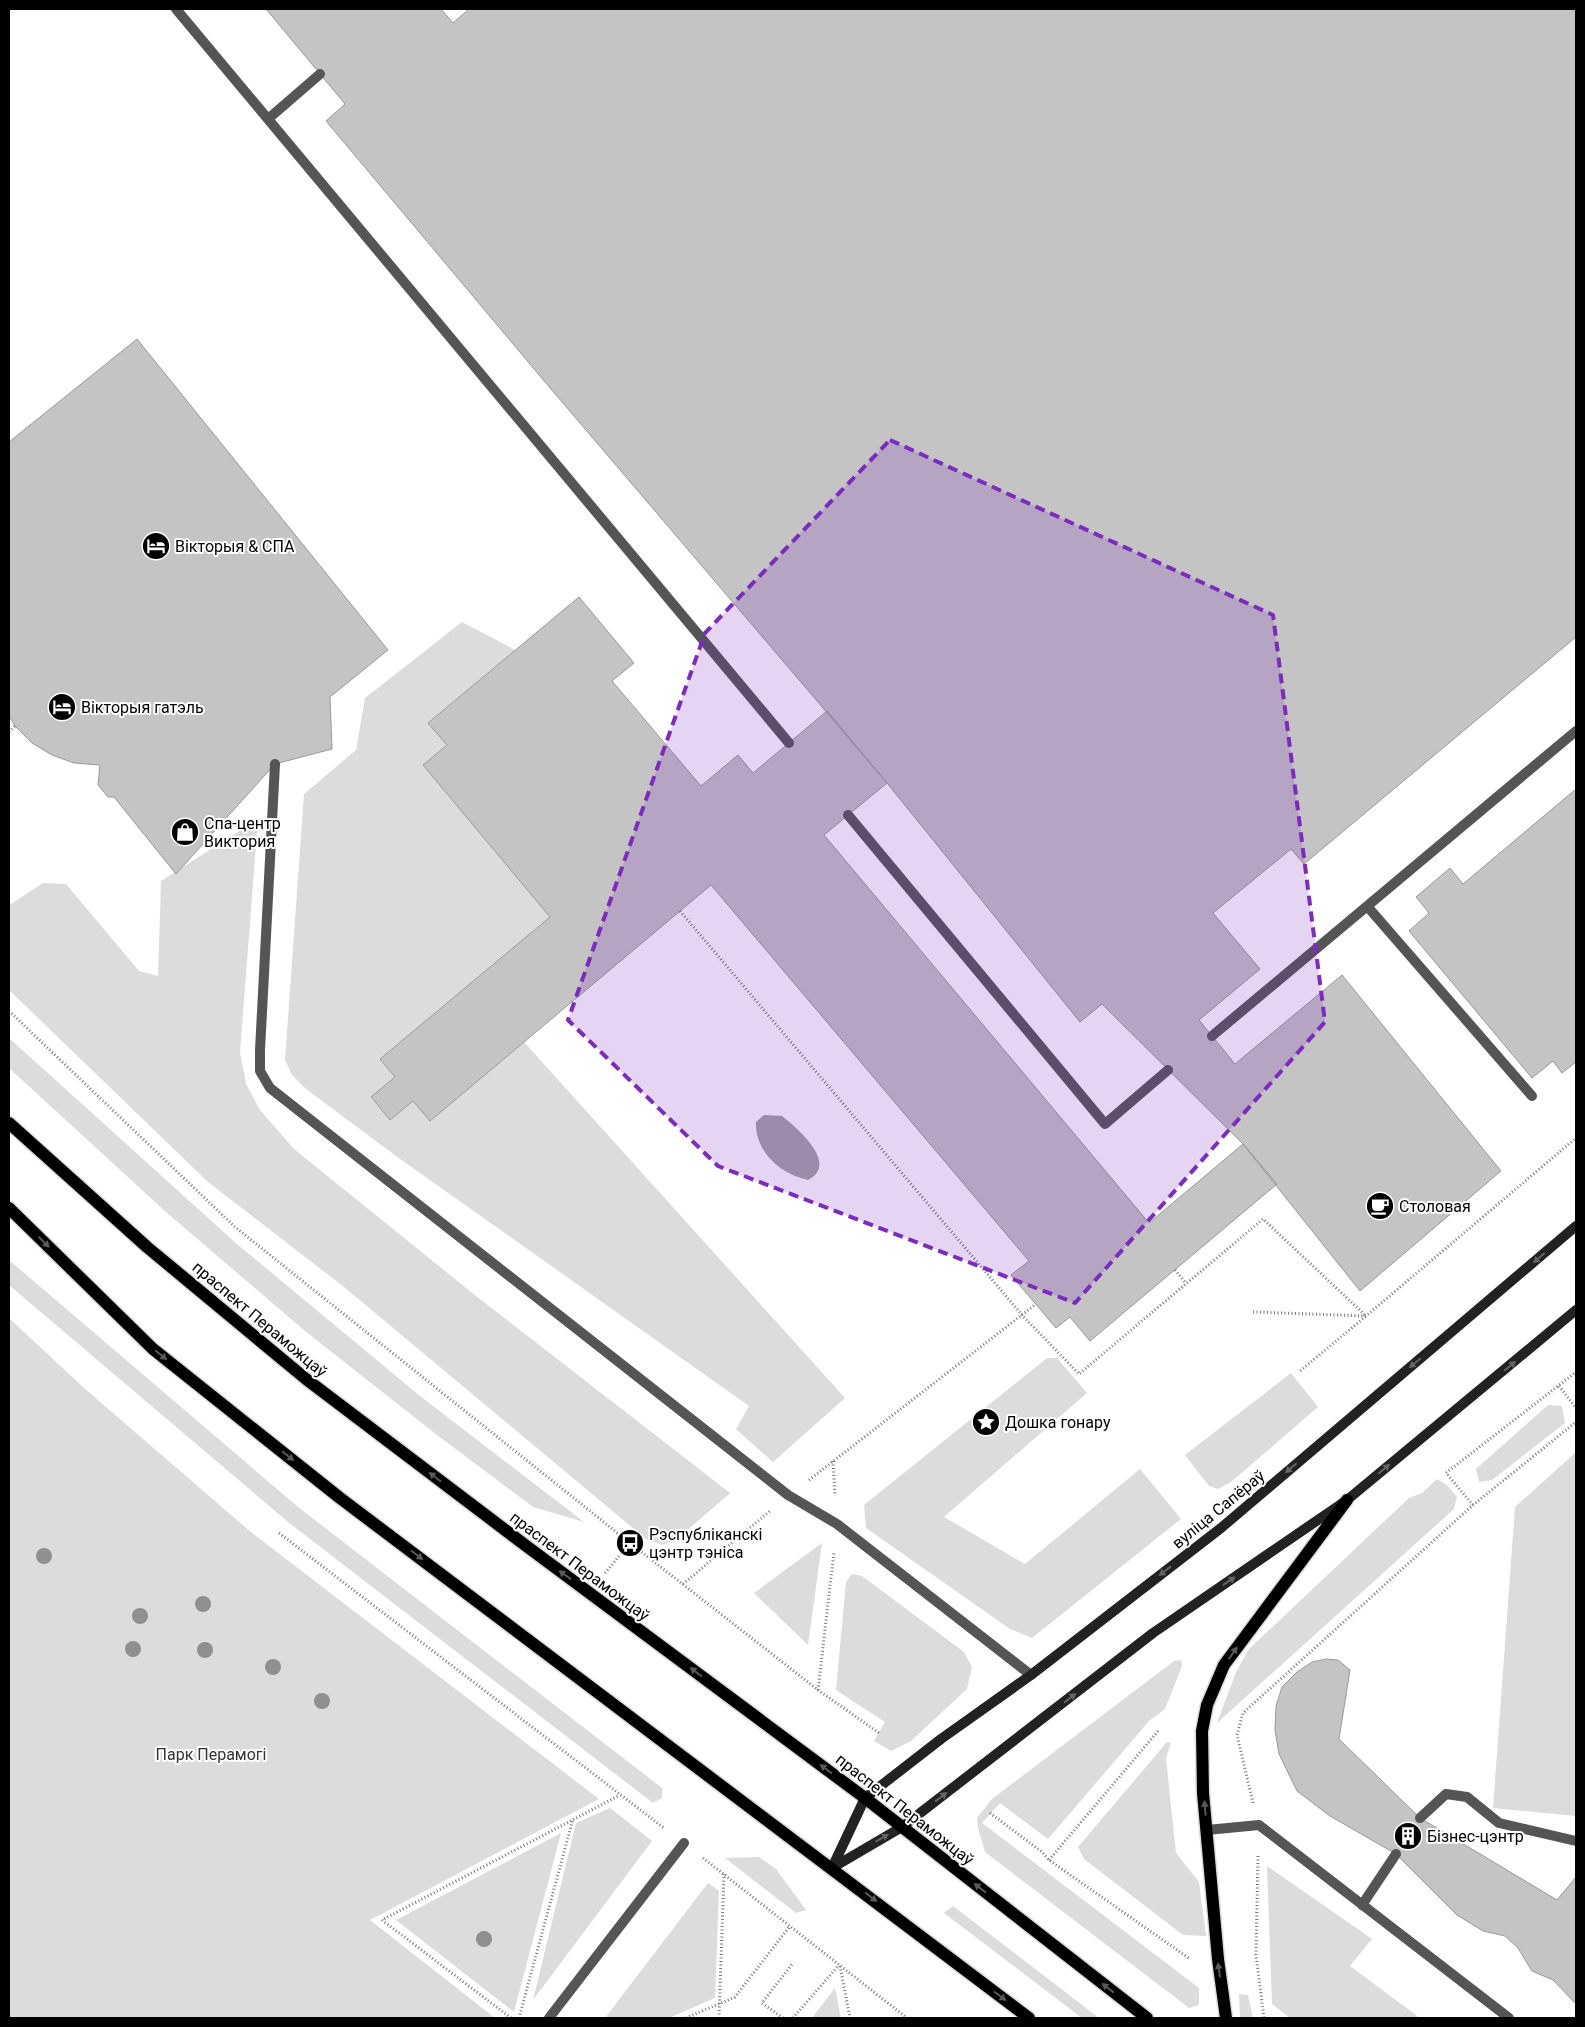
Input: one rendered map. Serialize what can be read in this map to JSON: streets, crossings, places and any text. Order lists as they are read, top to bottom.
{
  "streets": {
    "main road": ["праспект Пераможцаў", "вуліца Сапёраў"]
  },
  "crossings": [
    ["праспект Пераможцаў", "вуліца Сапёраў"]
  ],
  "parks": ["Парк Перамогі"],
  "places": {
    "hotel": ["Вікторыя & СПА", "Вікторыя гатэль"],
    "shop": ["Спа-центр Виктория"],
    "cafe": ["Столовая"],
    "place": ["Дошка гонару"],
    "bus stop": ["Рэспубліканскі цэнтр тэніса"],
    "building": ["Бізнес-цэнтр"]
  }
}
